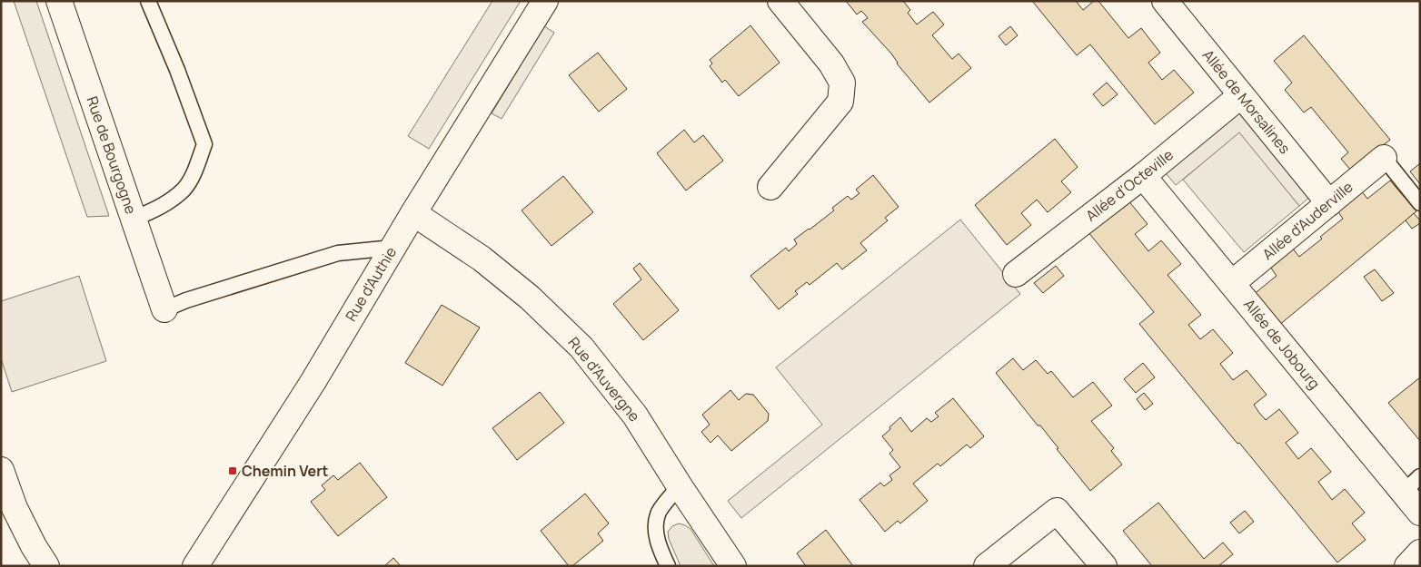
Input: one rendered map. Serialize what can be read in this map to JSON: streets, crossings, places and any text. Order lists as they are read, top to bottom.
{
  "streets": {
    "street": [
      "Allée de Morsalines",
      "Rue de Bourgogne",
      "Allée d'Octeville",
      "Allée d'Auderville",
      "Rue d'Authie",
      "Allée de Jobourg",
      "Rue d'Auvergne"
    ]
  },
  "crossings": [
    ["Allée de Morsalines", "Allée d'Octeville"],
    ["Allée de Morsalines", "Allée d'Auderville"],
    ["Allée d'Octeville", "Allée de Jobourg"],
    ["Allée d'Auderville", "Allée de Jobourg"],
    ["Rue d'Authie", "Rue d'Auvergne"]
  ],
  "places": {
    "transit": ["Chemin Vert"]
  }
}
